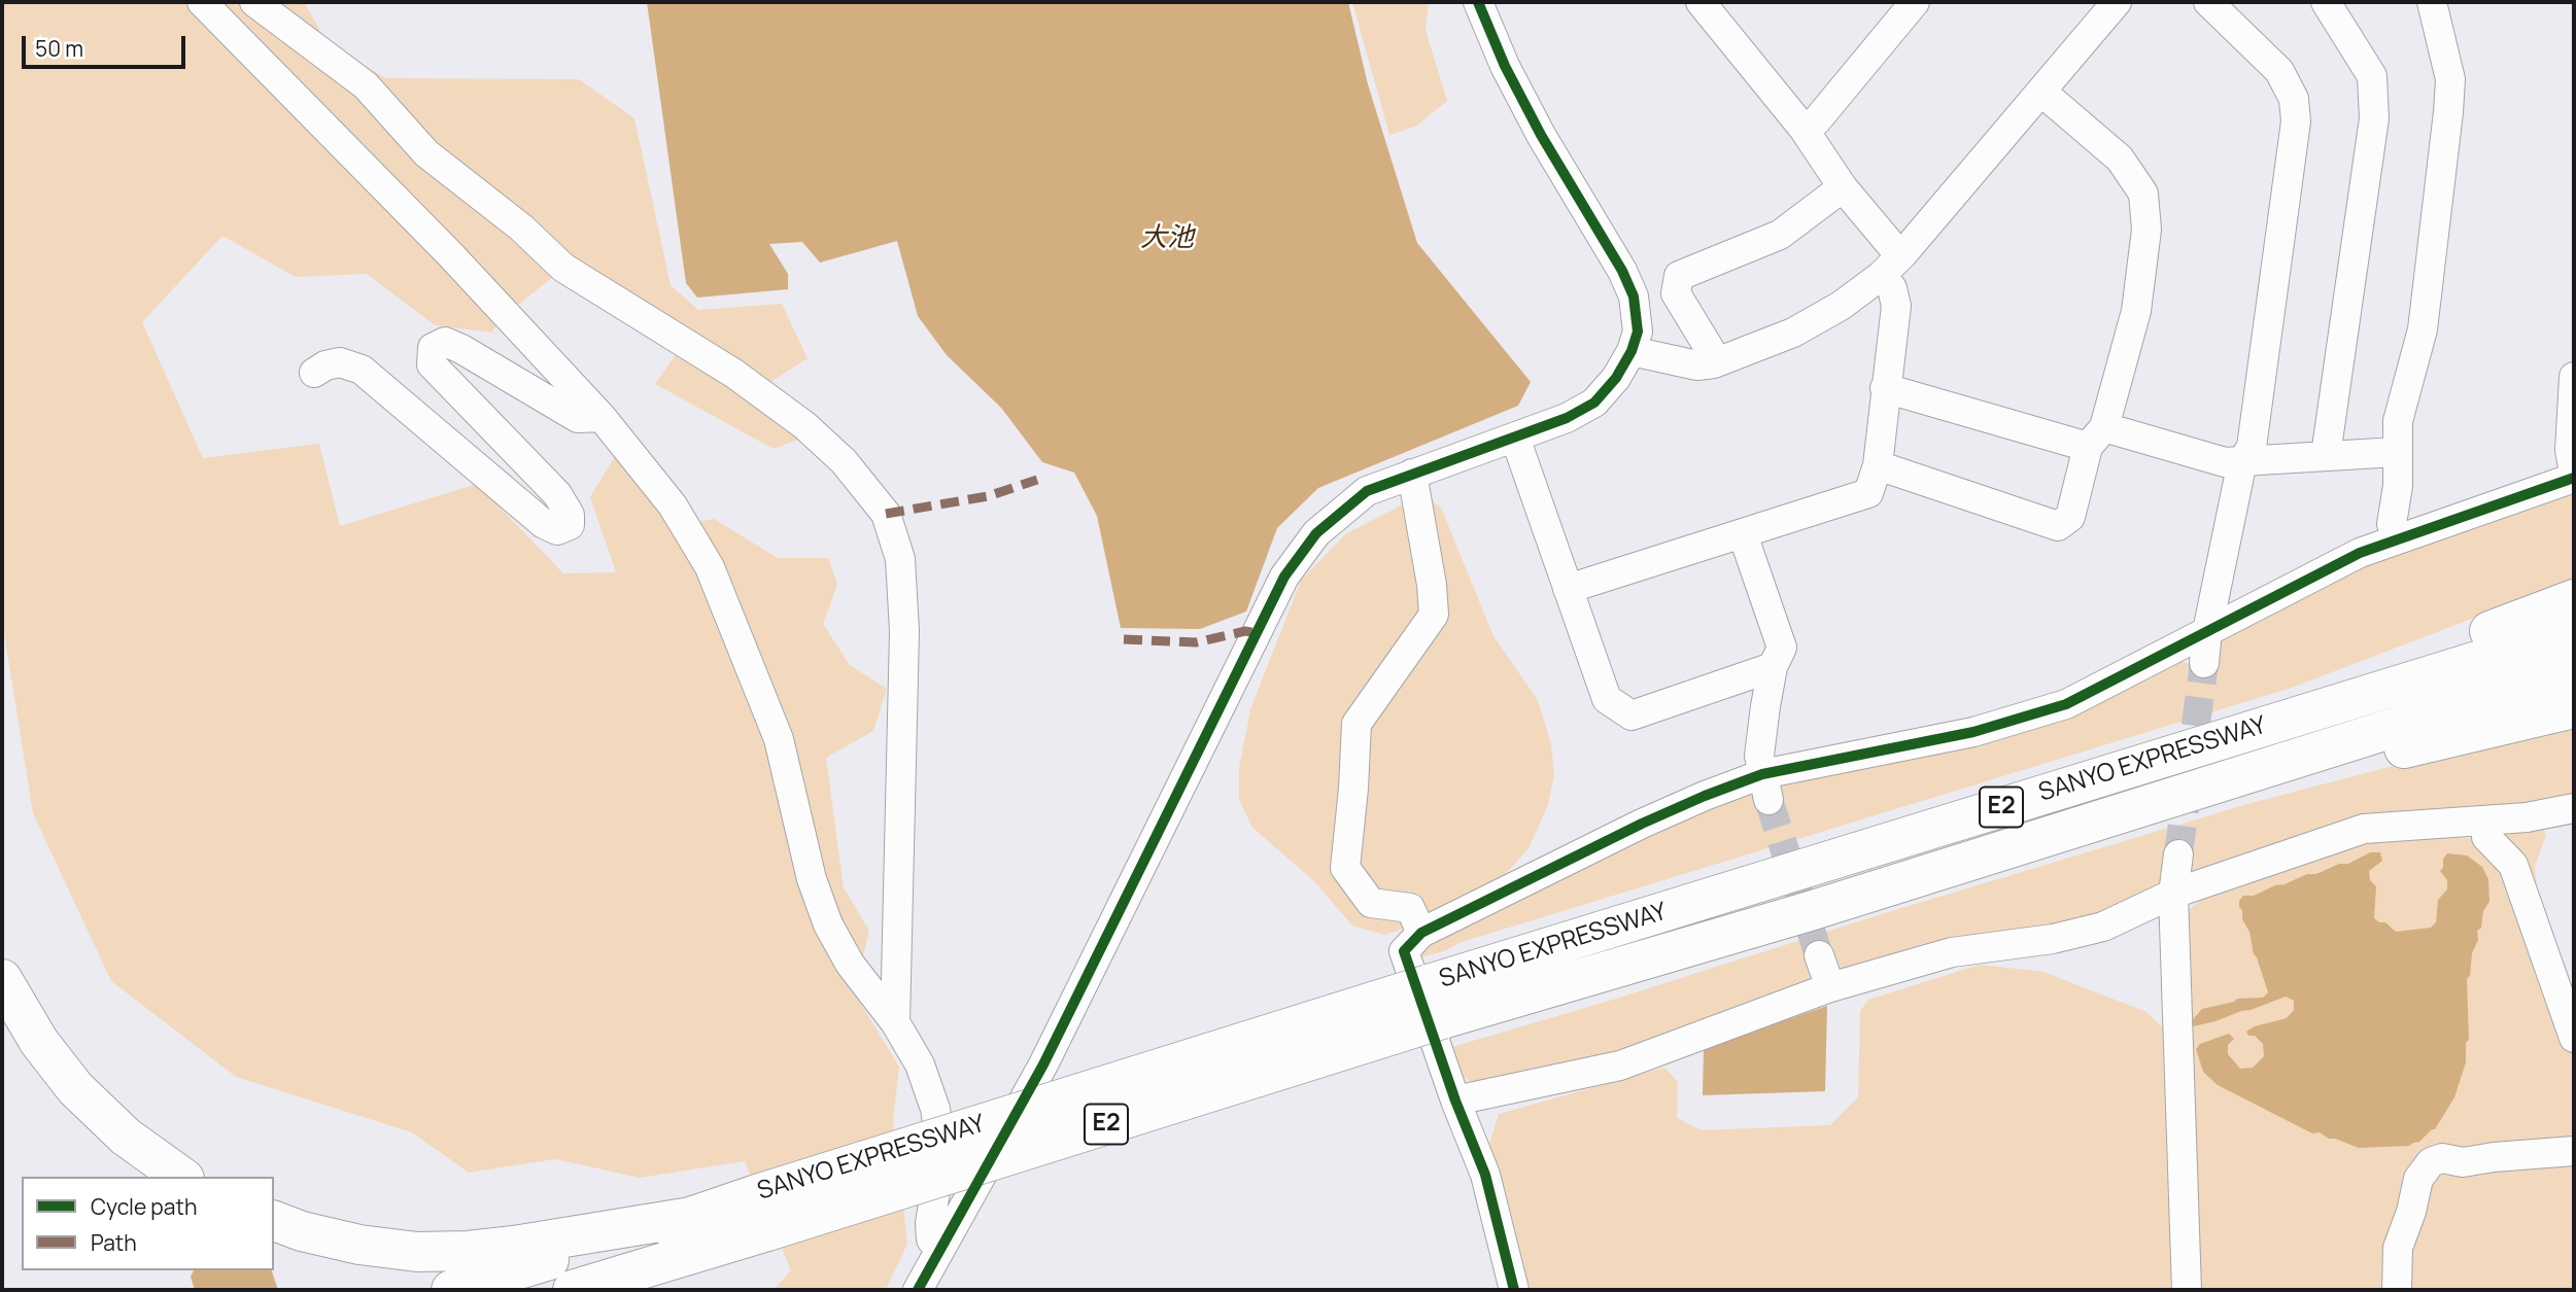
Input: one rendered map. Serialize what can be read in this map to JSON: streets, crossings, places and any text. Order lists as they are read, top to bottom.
{
  "streets": {
    "highway": ["SANYO EXPRESSWAY", "E2"]
  },
  "water": ["大池"],
  "legend": ["Cycle path", "Path"],
  "scale_bar": "50 m"
}
